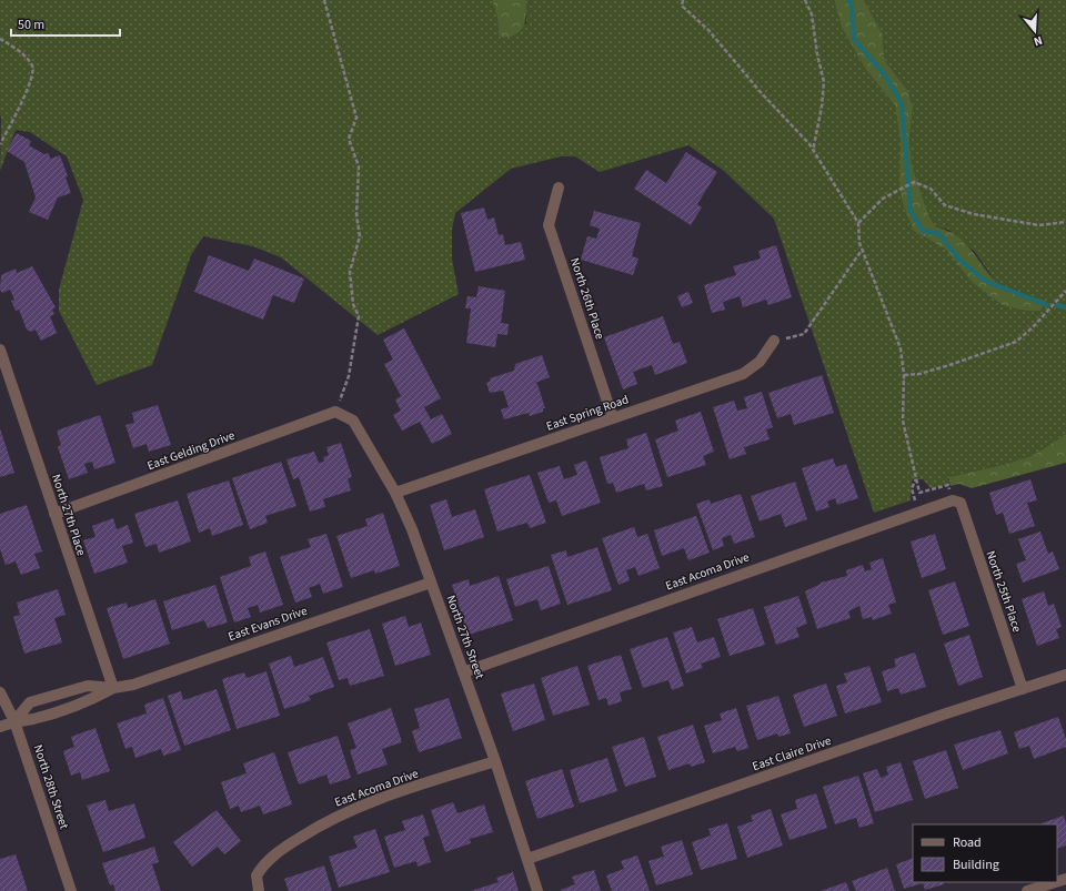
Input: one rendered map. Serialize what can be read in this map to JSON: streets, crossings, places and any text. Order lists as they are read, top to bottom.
{
  "streets": {
    "street": [
      "North 26th Place",
      "East Spring Road",
      "East Gelding Drive",
      "North 27th Place",
      "East Acoma Drive",
      "North 25th Place",
      "East Evans Drive",
      "North 27th Street",
      "East Claire Drive",
      "North 28th Street"
    ]
  },
  "crossings": [
    ["North 26th Place", "East Spring Road"],
    ["East Spring Road", "North 27th Street"],
    ["East Gelding Drive", "North 27th Place"],
    ["East Gelding Drive", "North 27th Street"],
    ["North 27th Place", "East Evans Drive"],
    ["East Acoma Drive", "North 25th Place"],
    ["East Acoma Drive", "North 27th Street"],
    ["North 25th Place", "East Claire Drive"],
    ["East Evans Drive", "North 27th Street"],
    ["East Evans Drive", "North 28th Street"],
    ["North 27th Street", "East Claire Drive"]
  ],
  "legend": ["Road", "Building"],
  "scale_bar": "50 m",
  "north": "bottom"
}
